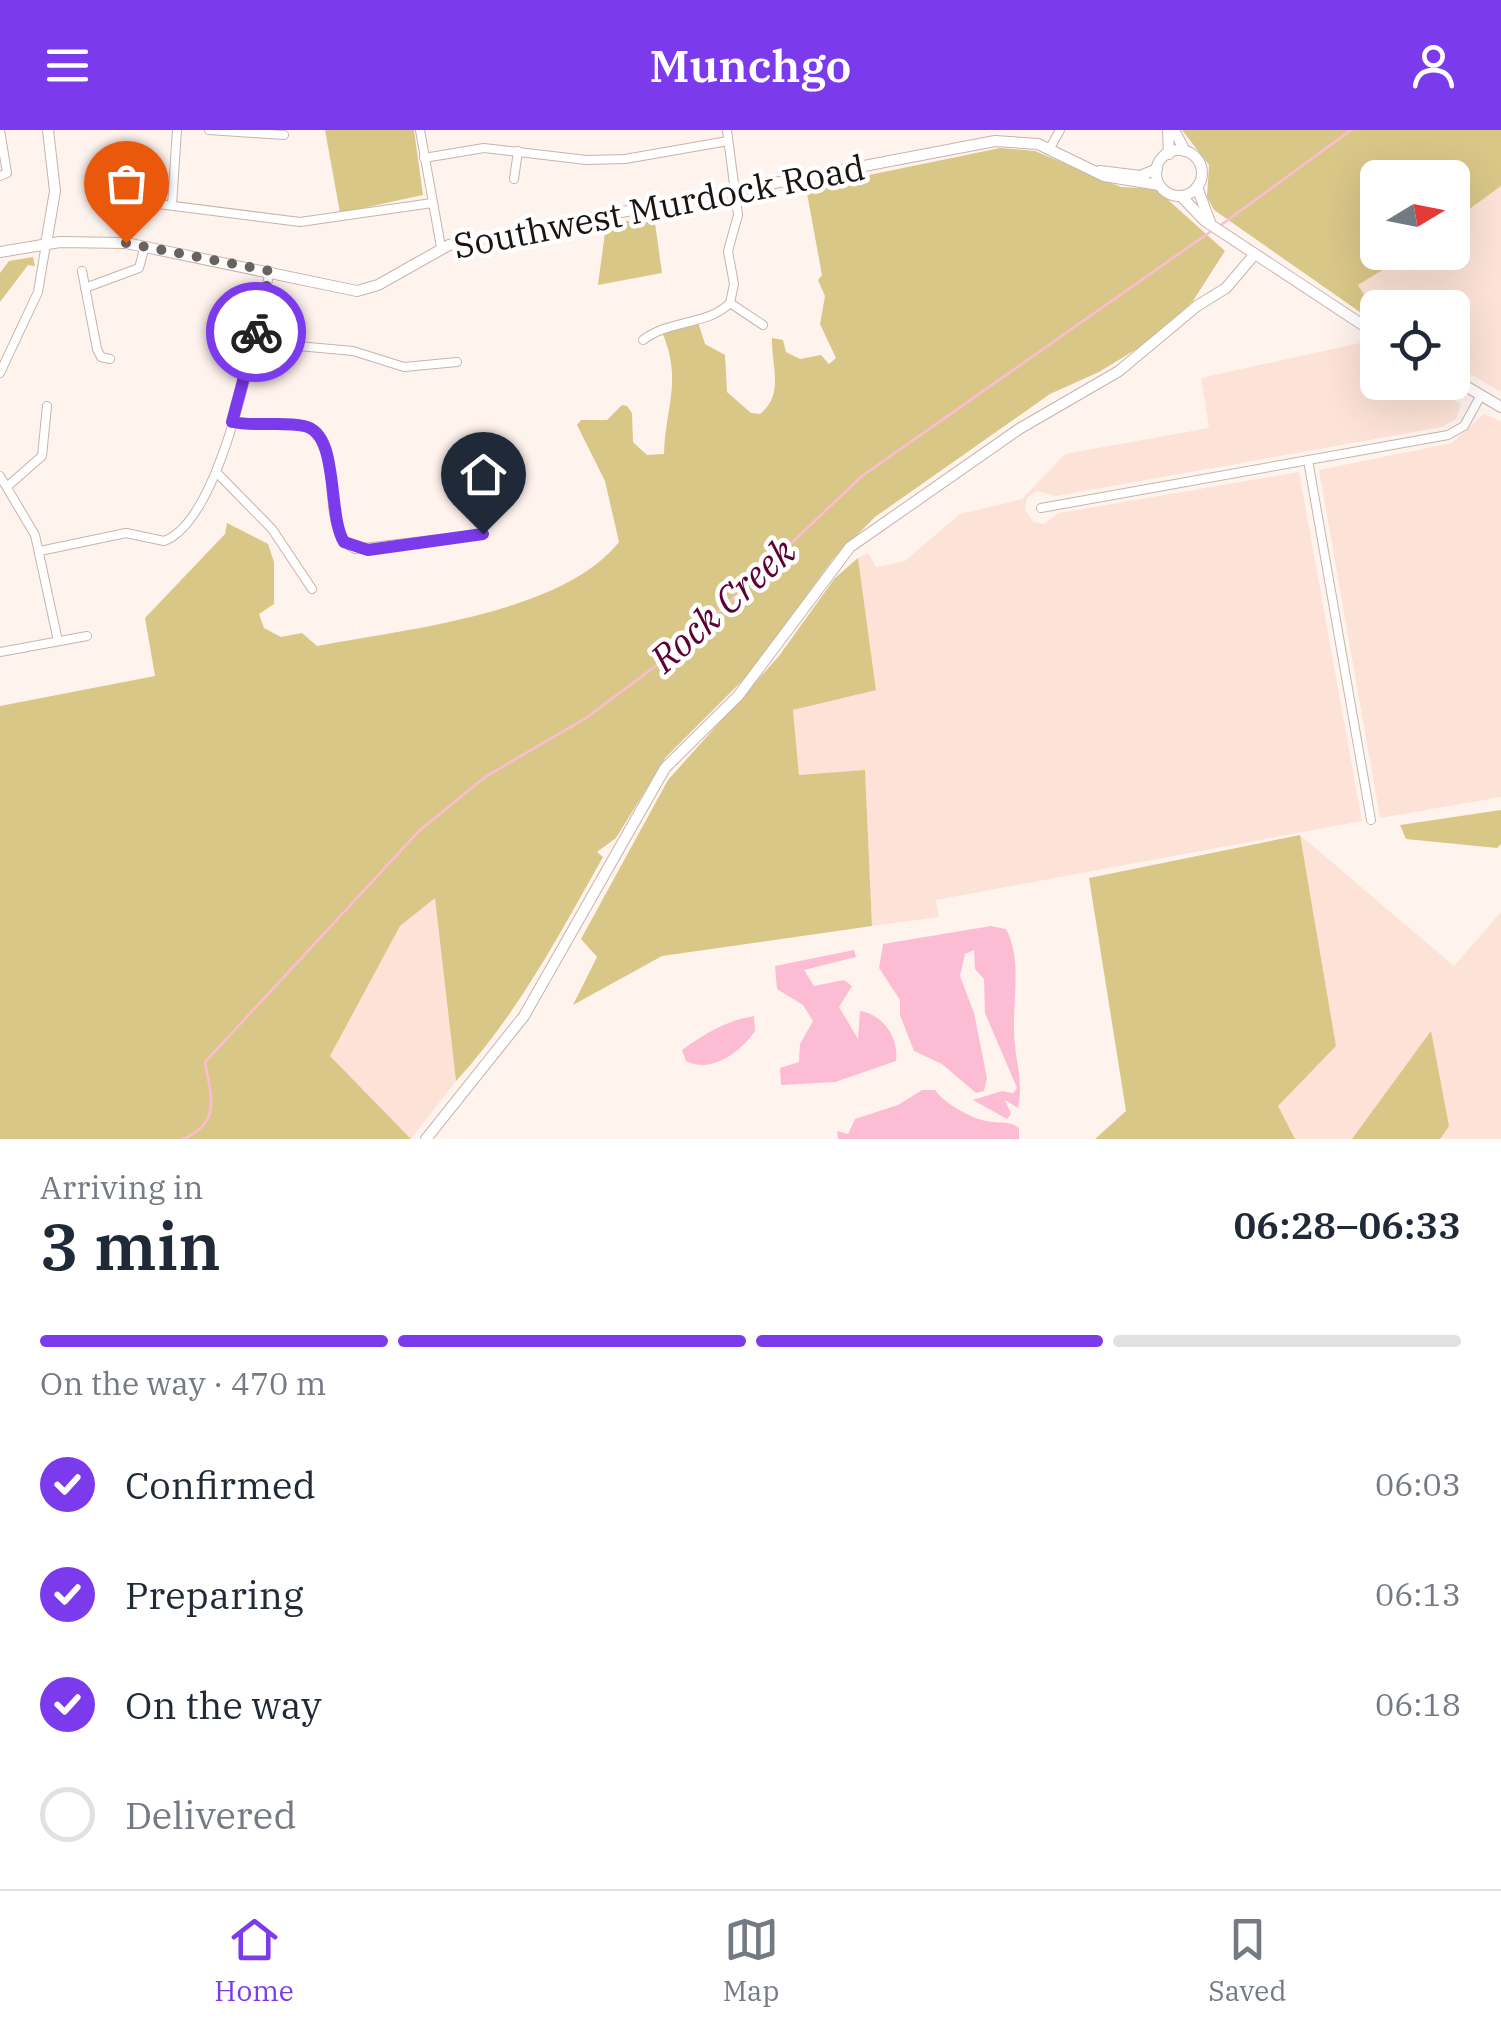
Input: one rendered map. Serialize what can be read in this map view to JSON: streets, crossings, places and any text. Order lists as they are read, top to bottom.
{
  "streets": {
    "main road": ["Southwest Murdock Road"]
  },
  "water": ["Rock Creek"],
  "north": "right",
  "page": {
    "header": "Munchgo",
    "heading": ["3 min", "Arriving in", "06:28–06:33"],
    "bar": "On the way · 470 m",
    "list": [
      ["Confirmed", "06:03"],
      ["Preparing", "06:13"],
      ["On the way", "06:18"],
      "Delivered"
    ],
    "tabs": ["Home", "Map", "Saved"]
  }
}
